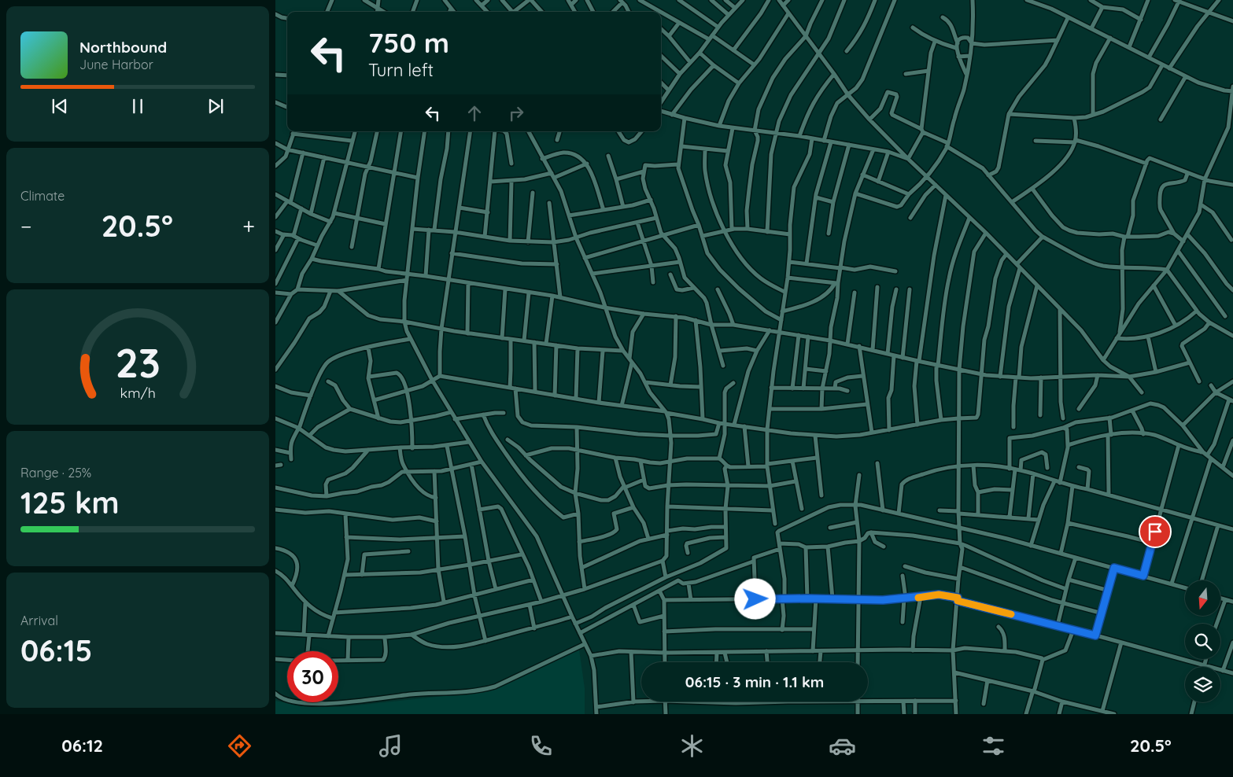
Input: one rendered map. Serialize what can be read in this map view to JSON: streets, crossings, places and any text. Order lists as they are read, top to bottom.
{
  "north": "bottom",
  "page": {
    "turn": ["750 m", "Turn left"],
    "song": ["Northbound", "June Harbor"],
    "tile": [
      "Climate",
      ["Range · 25%", "125 km"],
      ["Arrival", "06:15"]
    ],
    "heat": ["−", "20.5°", "+"],
    "limit": "30",
    "trip": "06:15 · 3 min · 1.1 km",
    "tabs": ["06:12", "20.5°"],
    "gauge": ["23", "km/h"]
  }
}
